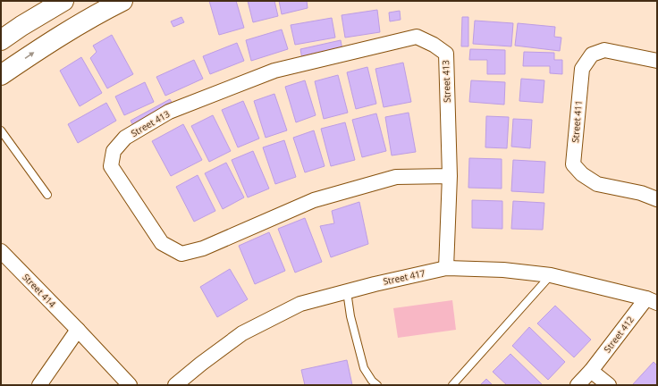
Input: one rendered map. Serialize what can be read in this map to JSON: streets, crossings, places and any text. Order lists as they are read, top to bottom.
{
  "streets": {
    "street": [
      "Street 413",
      "Street 411",
      "Street 417",
      "Street 414",
      "Street 412"
    ]
  },
  "crossings": [
    ["Street 413", "Street 417"],
    ["Street 417", "Street 412"]
  ]
}
